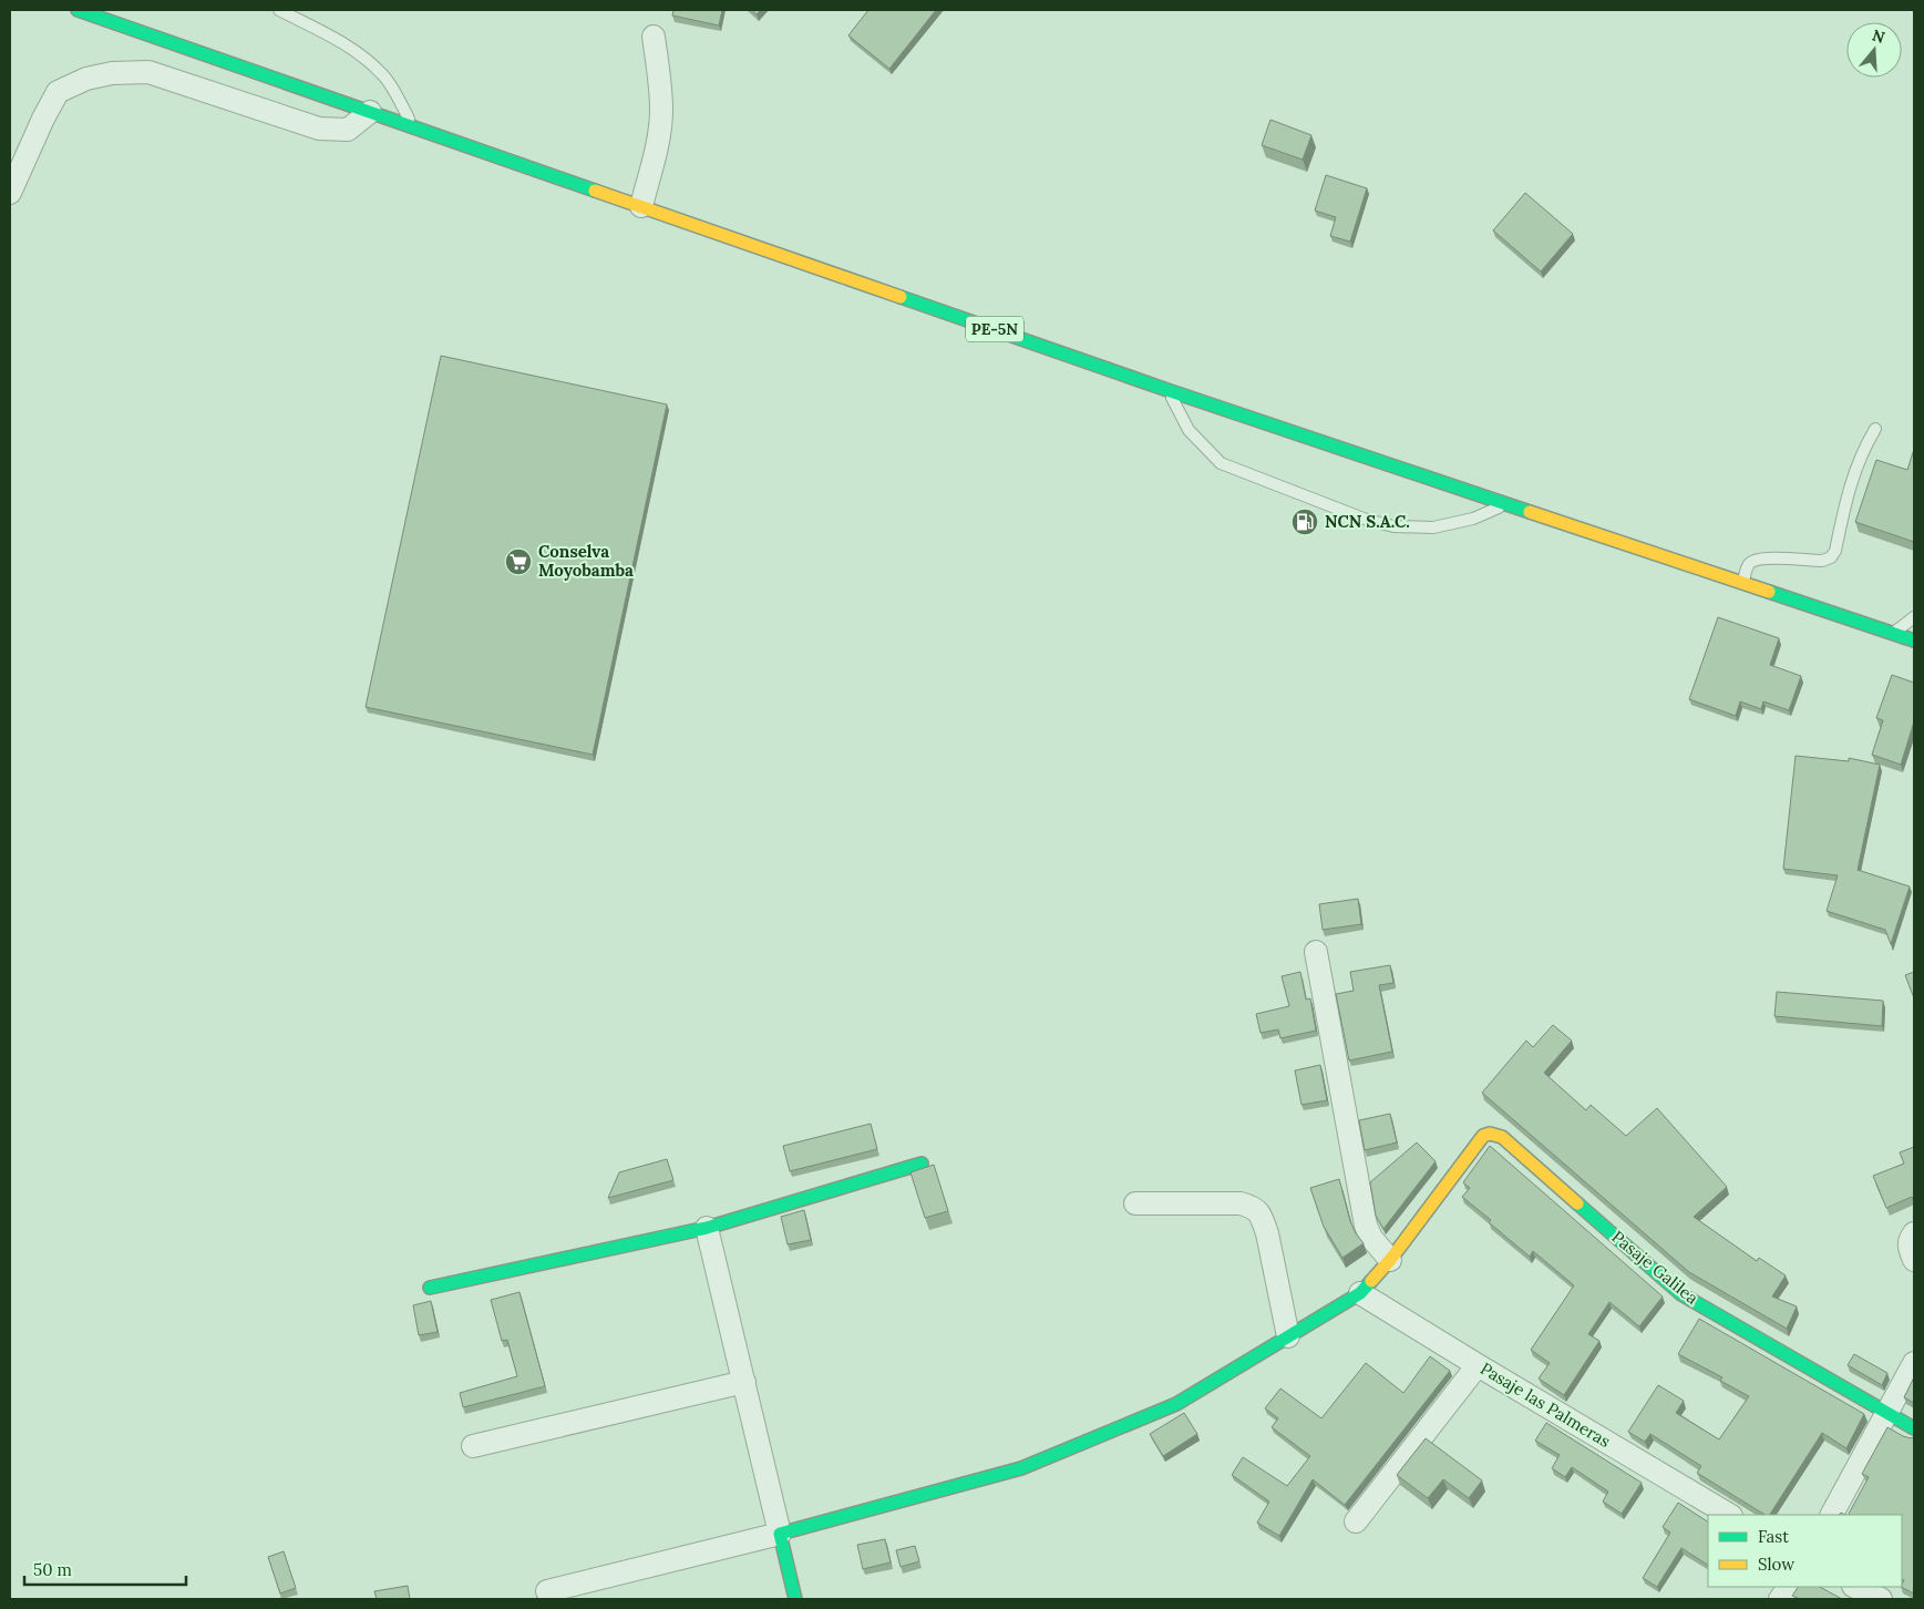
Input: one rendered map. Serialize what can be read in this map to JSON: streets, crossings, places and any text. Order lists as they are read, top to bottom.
{
  "streets": {
    "main road": ["PE-5N", "Pasaje Galilea"],
    "street": ["Pasaje las Palmeras"]
  },
  "places": {
    "fuel station": ["NCN S.A.C."],
    "supermarket": ["Conselva Moyobamba"]
  },
  "legend": ["Fast", "Slow"],
  "scale_bar": "50 m",
  "north": "top"
}
